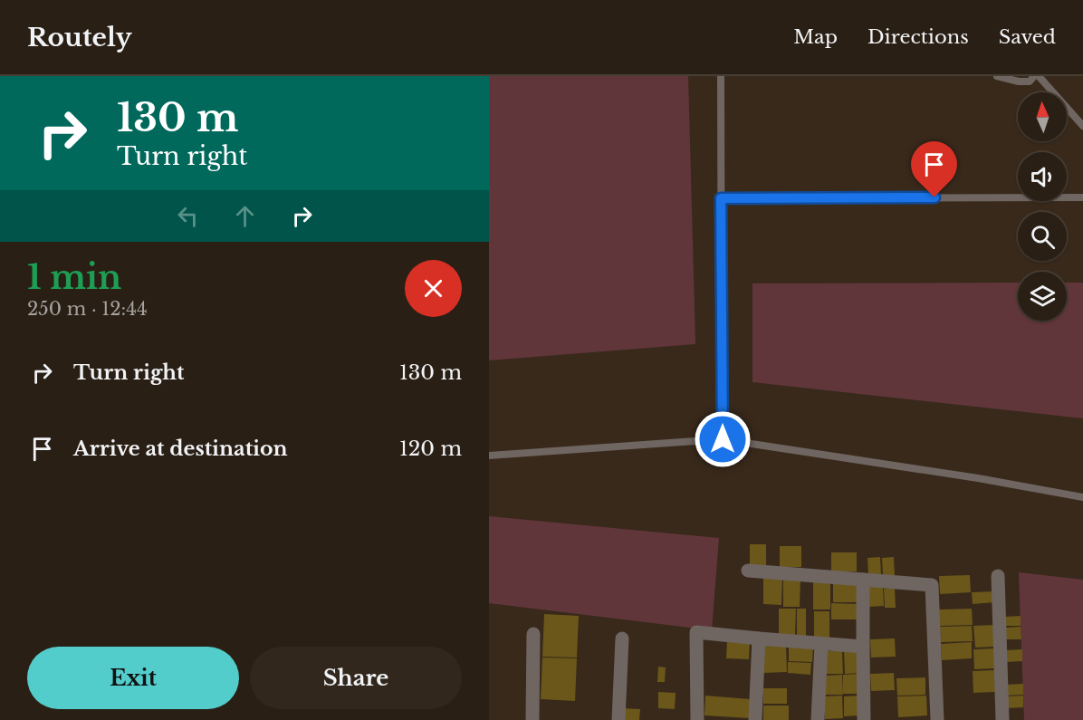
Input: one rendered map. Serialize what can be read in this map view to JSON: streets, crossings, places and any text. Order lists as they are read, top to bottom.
{
  "north": "top",
  "page": {
    "header": "Routely",
    "nav": ["Map", "Directions", "Saved"],
    "turn": ["130 m", "Turn right"],
    "heading": ["1 min", "250 m · 12:44"],
    "list": [
      {
        "name": "Turn right",
        "value": "130 m"
      },
      {
        "name": "Arrive at destination",
        "value": "120 m"
      }
    ],
    "buttons": ["Exit", "Share"]
  }
}
